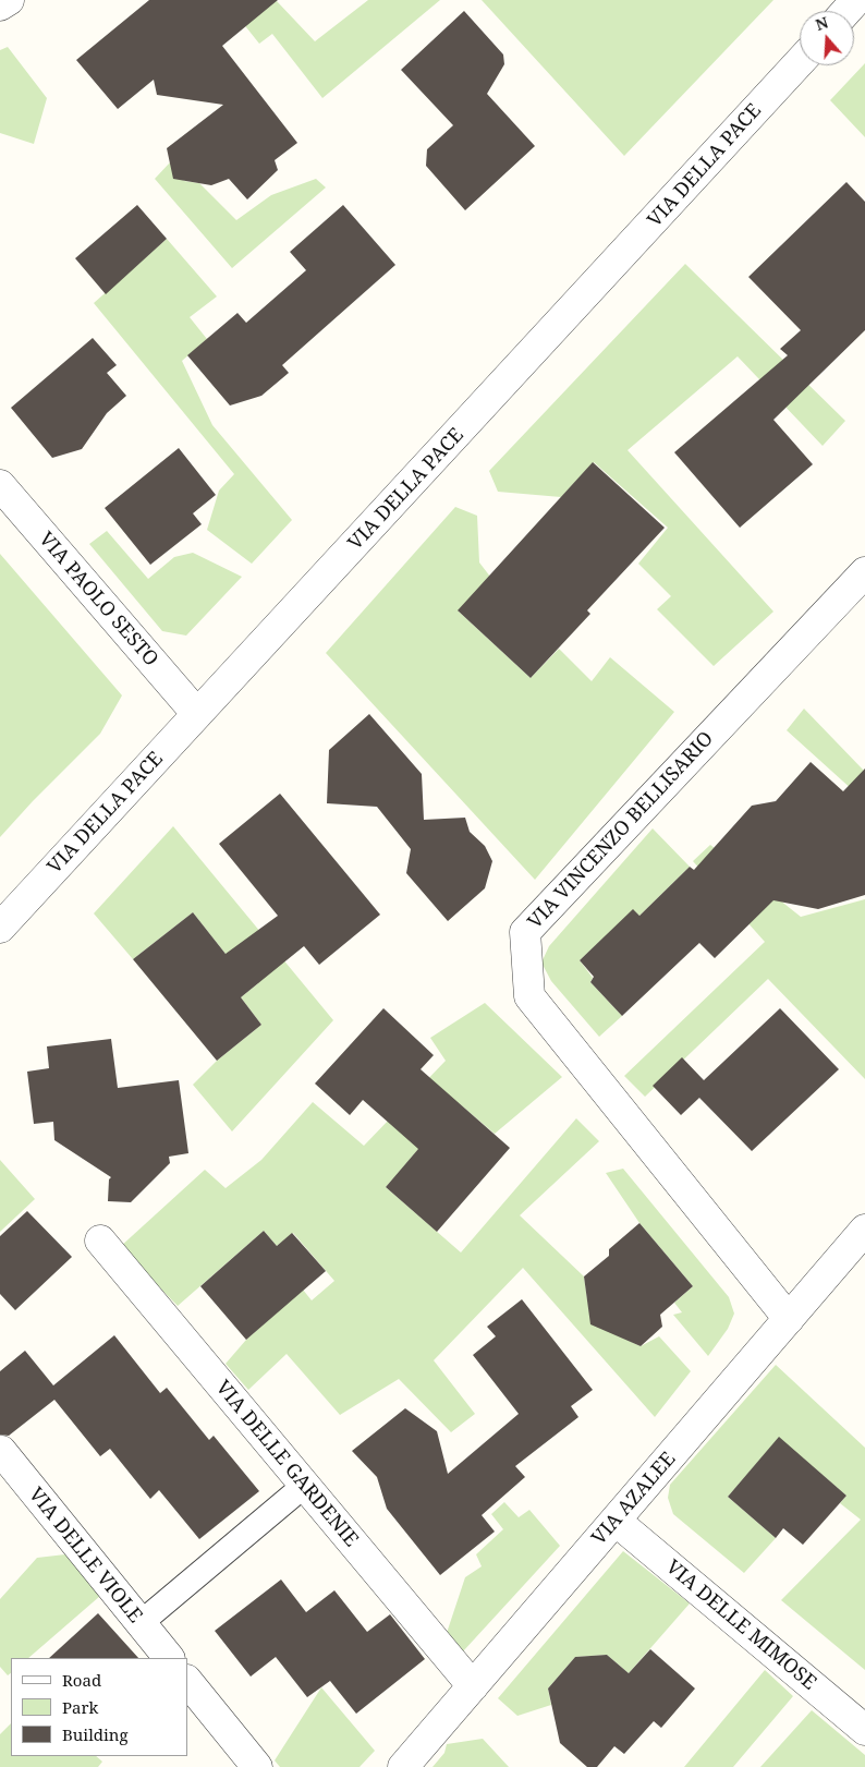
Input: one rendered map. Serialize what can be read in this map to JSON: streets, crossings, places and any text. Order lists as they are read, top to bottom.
{
  "streets": {
    "street": [
      "VIA DELLA PACE",
      "VIA PAOLO SESTO",
      "VIA VINCENZO BELLISARIO",
      "VIA DELLE GARDENIE",
      "VIA AZALEE",
      "VIA DELLE VIOLE",
      "VIA DELLE MIMOSE"
    ]
  },
  "crossings": [
    ["VIA DELLA PACE", "VIA PAOLO SESTO"],
    ["VIA VINCENZO BELLISARIO", "VIA AZALEE"],
    ["VIA DELLE GARDENIE", "VIA AZALEE"],
    ["VIA AZALEE", "VIA DELLE MIMOSE"]
  ],
  "legend": ["Road", "Park", "Building"],
  "north": "top"
}
